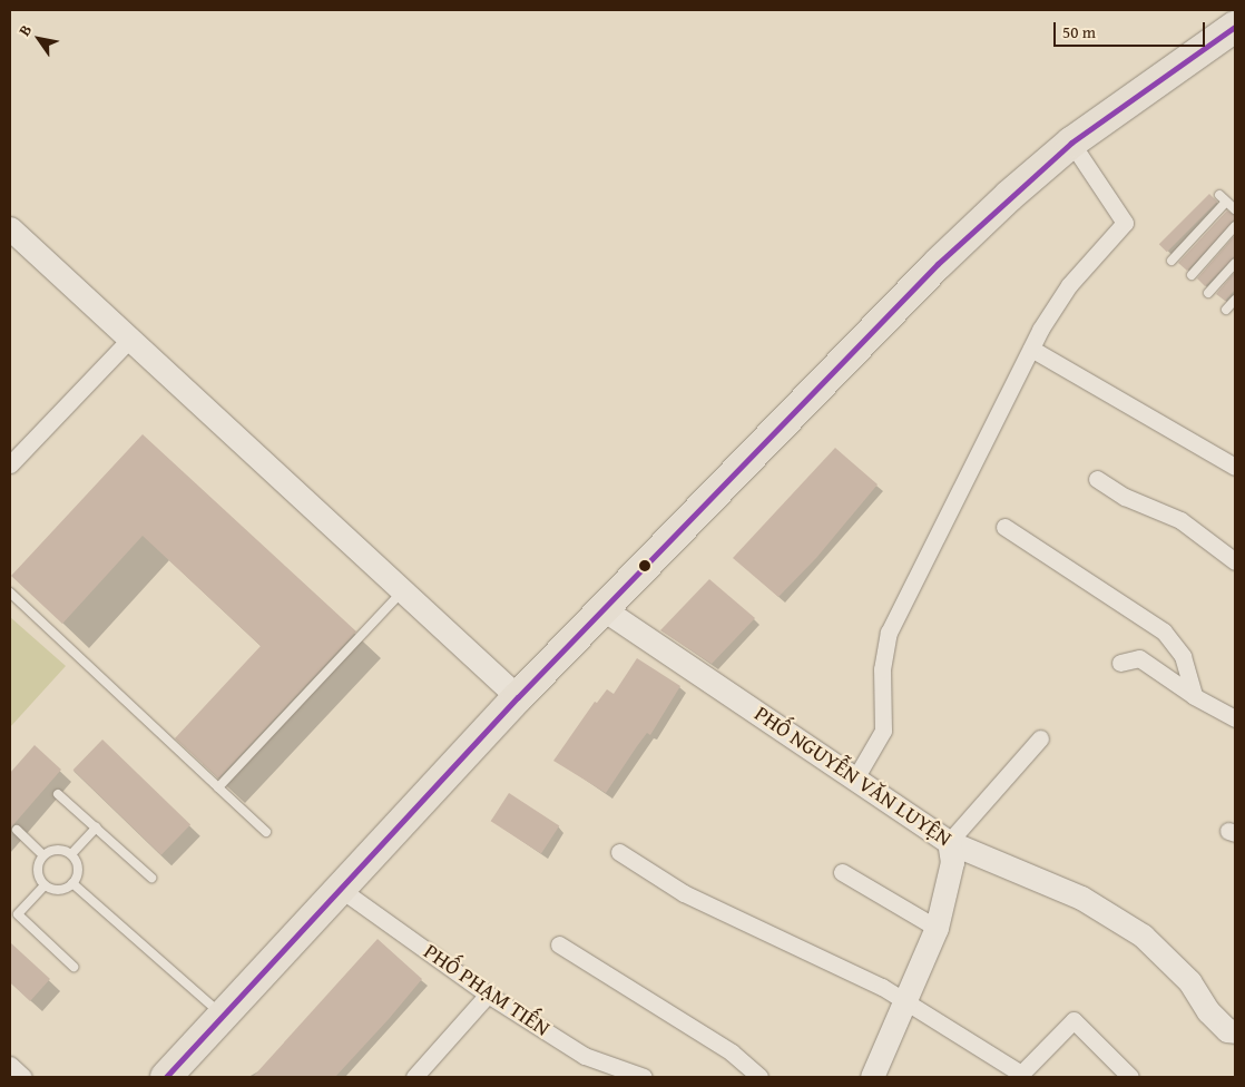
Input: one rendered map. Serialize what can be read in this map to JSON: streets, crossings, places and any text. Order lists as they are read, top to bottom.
{
  "streets": {
    "street": ["PHỐ NGUYỄN VĂN LUYỆN", "PHỐ PHẠM TIẾN"]
  },
  "scale_bar": "50 m",
  "north": "top left"
}
